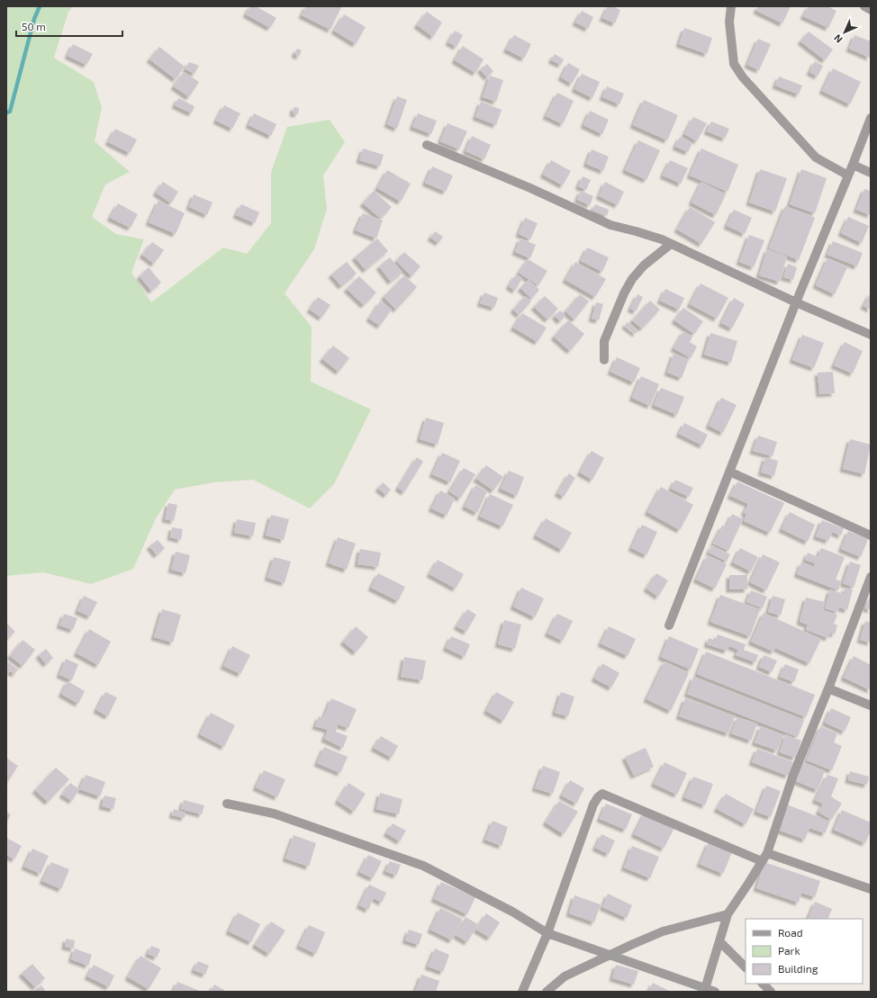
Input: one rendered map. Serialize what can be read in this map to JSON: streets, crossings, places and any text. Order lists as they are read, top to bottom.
{
  "legend": ["Road", "Park", "Building"],
  "scale_bar": "50 m",
  "north": "bottom left"
}
